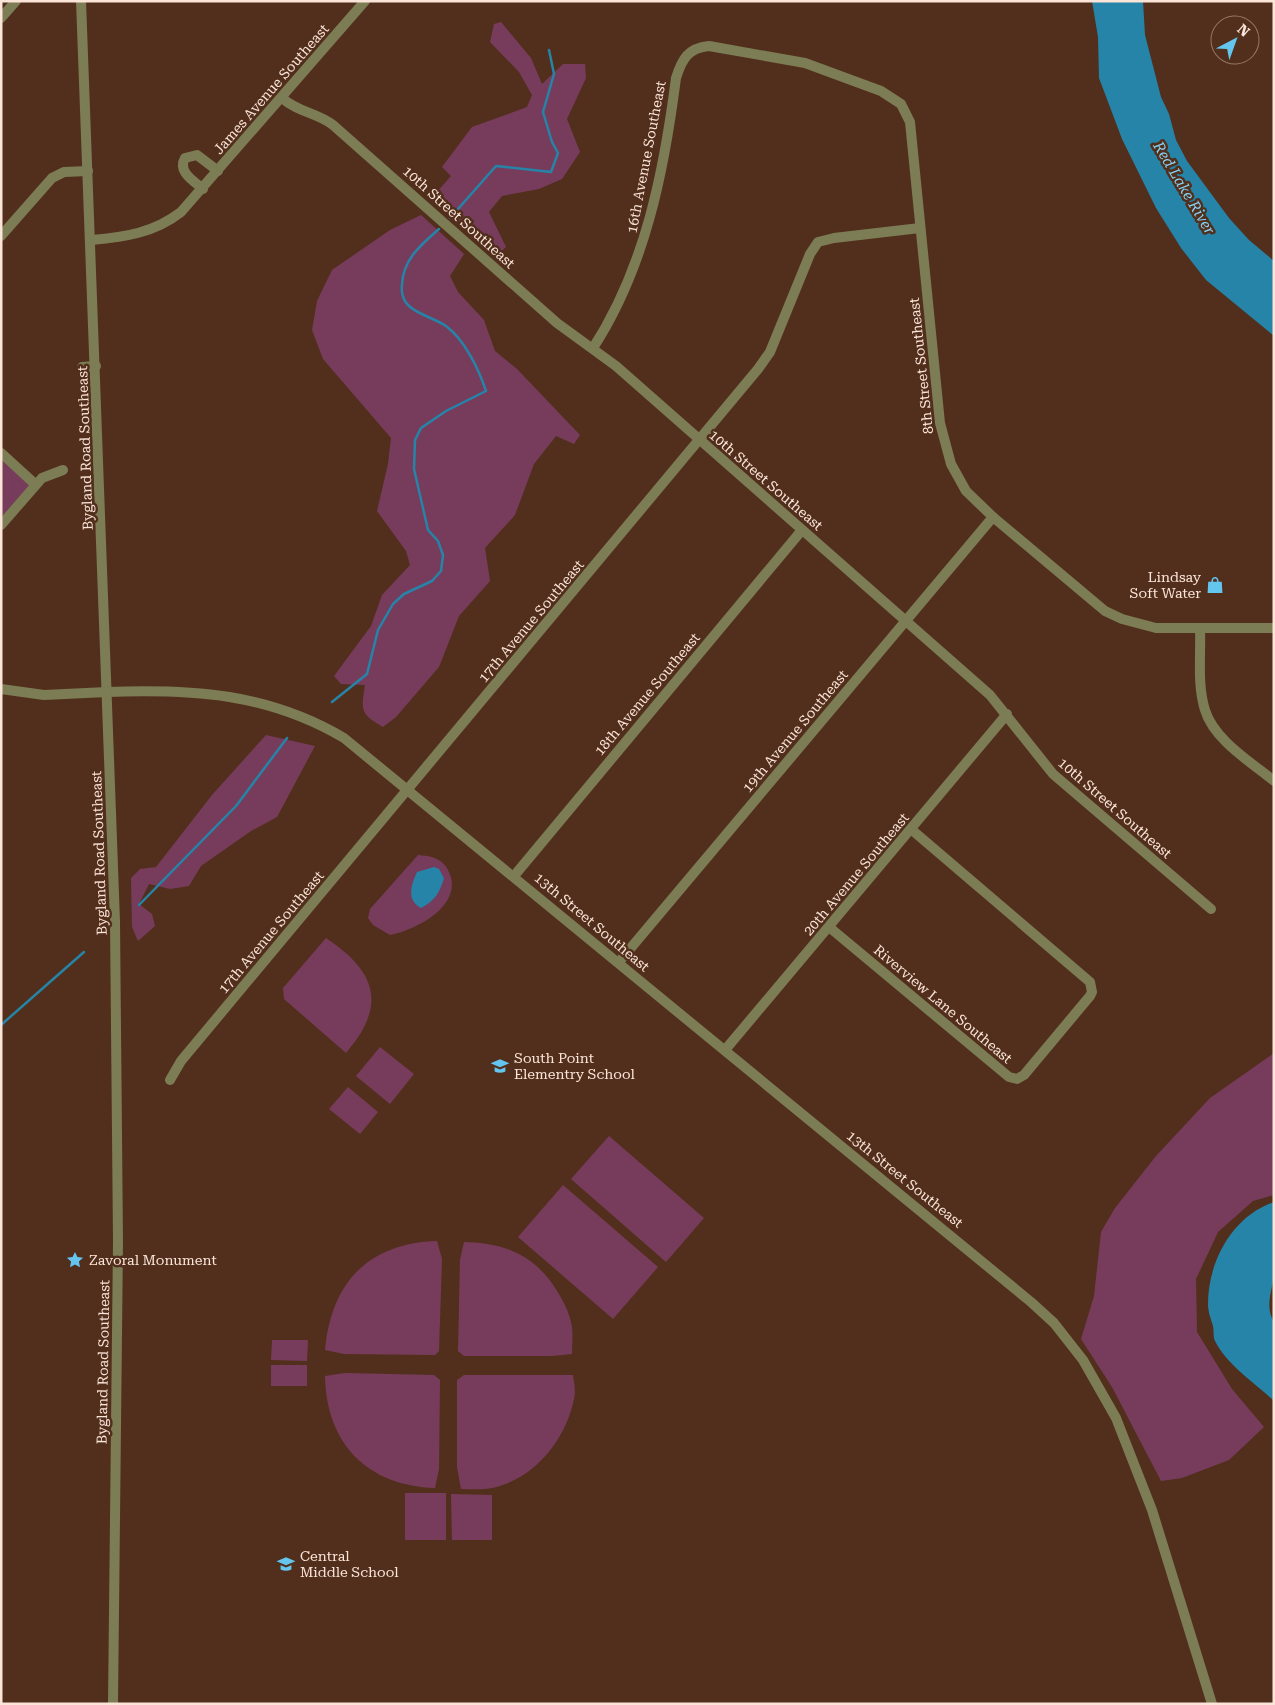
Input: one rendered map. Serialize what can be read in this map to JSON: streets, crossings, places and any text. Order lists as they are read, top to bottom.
{
  "streets": {
    "street": [
      "James Avenue Southeast",
      "16th Avenue Southeast",
      "10th Street Southeast",
      "8th Street Southeast",
      "Bygland Road Southeast",
      "17th Avenue Southeast",
      "18th Avenue Southeast",
      "19th Avenue Southeast",
      "20th Avenue Southeast",
      "13th Street Southeast",
      "Riverview Lane Southeast"
    ]
  },
  "crossings": [
    ["James Avenue Southeast", "10th Street Southeast"],
    ["James Avenue Southeast", "Bygland Road Southeast"],
    ["16th Avenue Southeast", "10th Street Southeast"],
    ["16th Avenue Southeast", "8th Street Southeast"],
    ["10th Street Southeast", "17th Avenue Southeast"],
    ["10th Street Southeast", "18th Avenue Southeast"],
    ["10th Street Southeast", "19th Avenue Southeast"],
    ["10th Street Southeast", "20th Avenue Southeast"],
    ["8th Street Southeast", "17th Avenue Southeast"],
    ["8th Street Southeast", "19th Avenue Southeast"],
    ["Bygland Road Southeast", "13th Street Southeast"],
    ["17th Avenue Southeast", "13th Street Southeast"],
    ["18th Avenue Southeast", "13th Street Southeast"],
    ["19th Avenue Southeast", "13th Street Southeast"],
    ["20th Avenue Southeast", "13th Street Southeast"],
    ["20th Avenue Southeast", "Riverview Lane Southeast"]
  ],
  "water": ["Red Lake River"],
  "places": {
    "shop": ["Lindsay Soft Water"],
    "school or university": ["South Point Elementry School", "Central Middle School"],
    "place": ["Zavoral Monument"]
  },
  "north": "top right"
}
